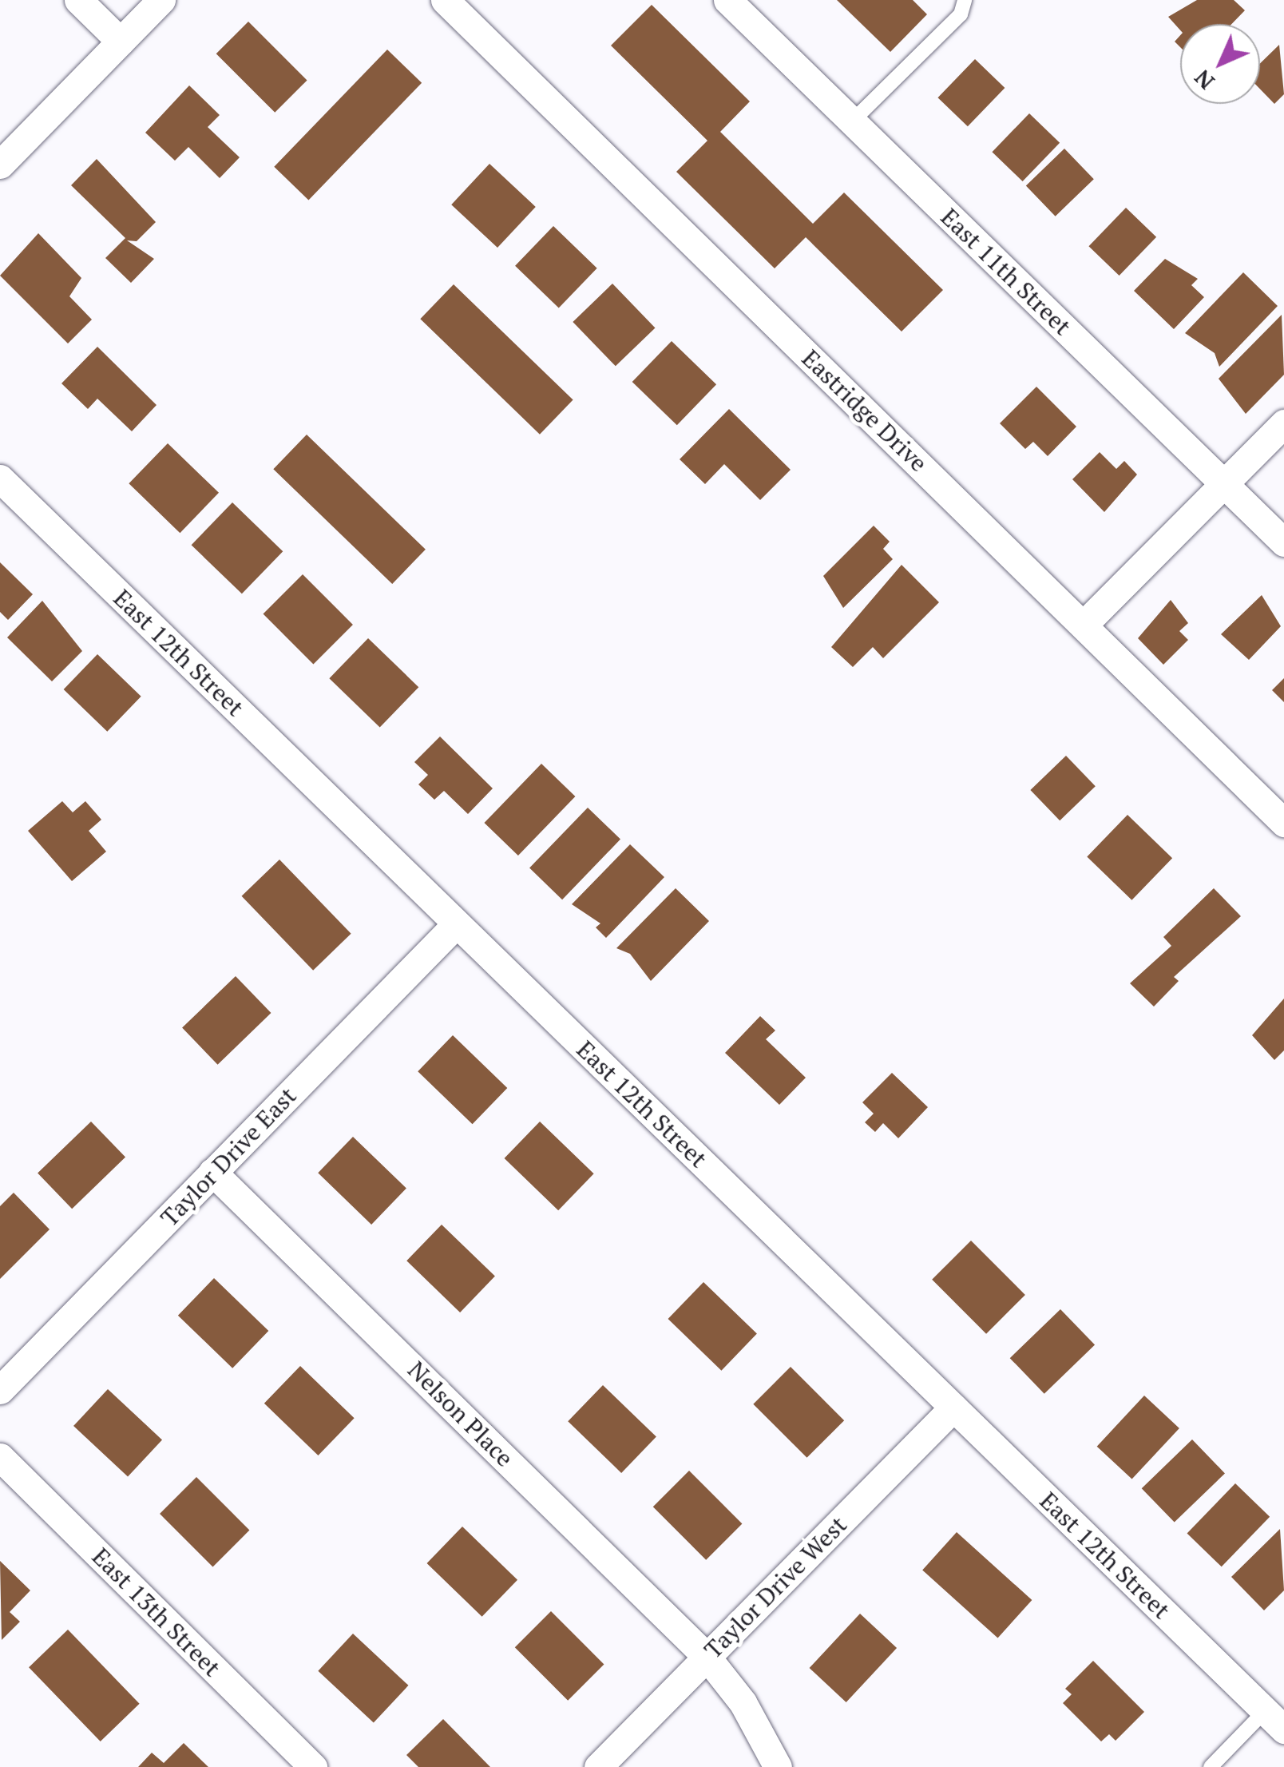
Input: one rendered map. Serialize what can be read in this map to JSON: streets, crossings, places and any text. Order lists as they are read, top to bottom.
{
  "streets": {
    "street": [
      "East 11th Street",
      "Eastridge Drive",
      "East 12th Street",
      "Taylor Drive East",
      "Nelson Place",
      "Taylor Drive West",
      "East 13th Street"
    ]
  },
  "crossings": [
    ["East 12th Street", "Taylor Drive East"],
    ["East 12th Street", "Taylor Drive West"],
    ["Taylor Drive East", "Nelson Place"],
    ["Nelson Place", "Taylor Drive West"]
  ],
  "north": "bottom left"
}
